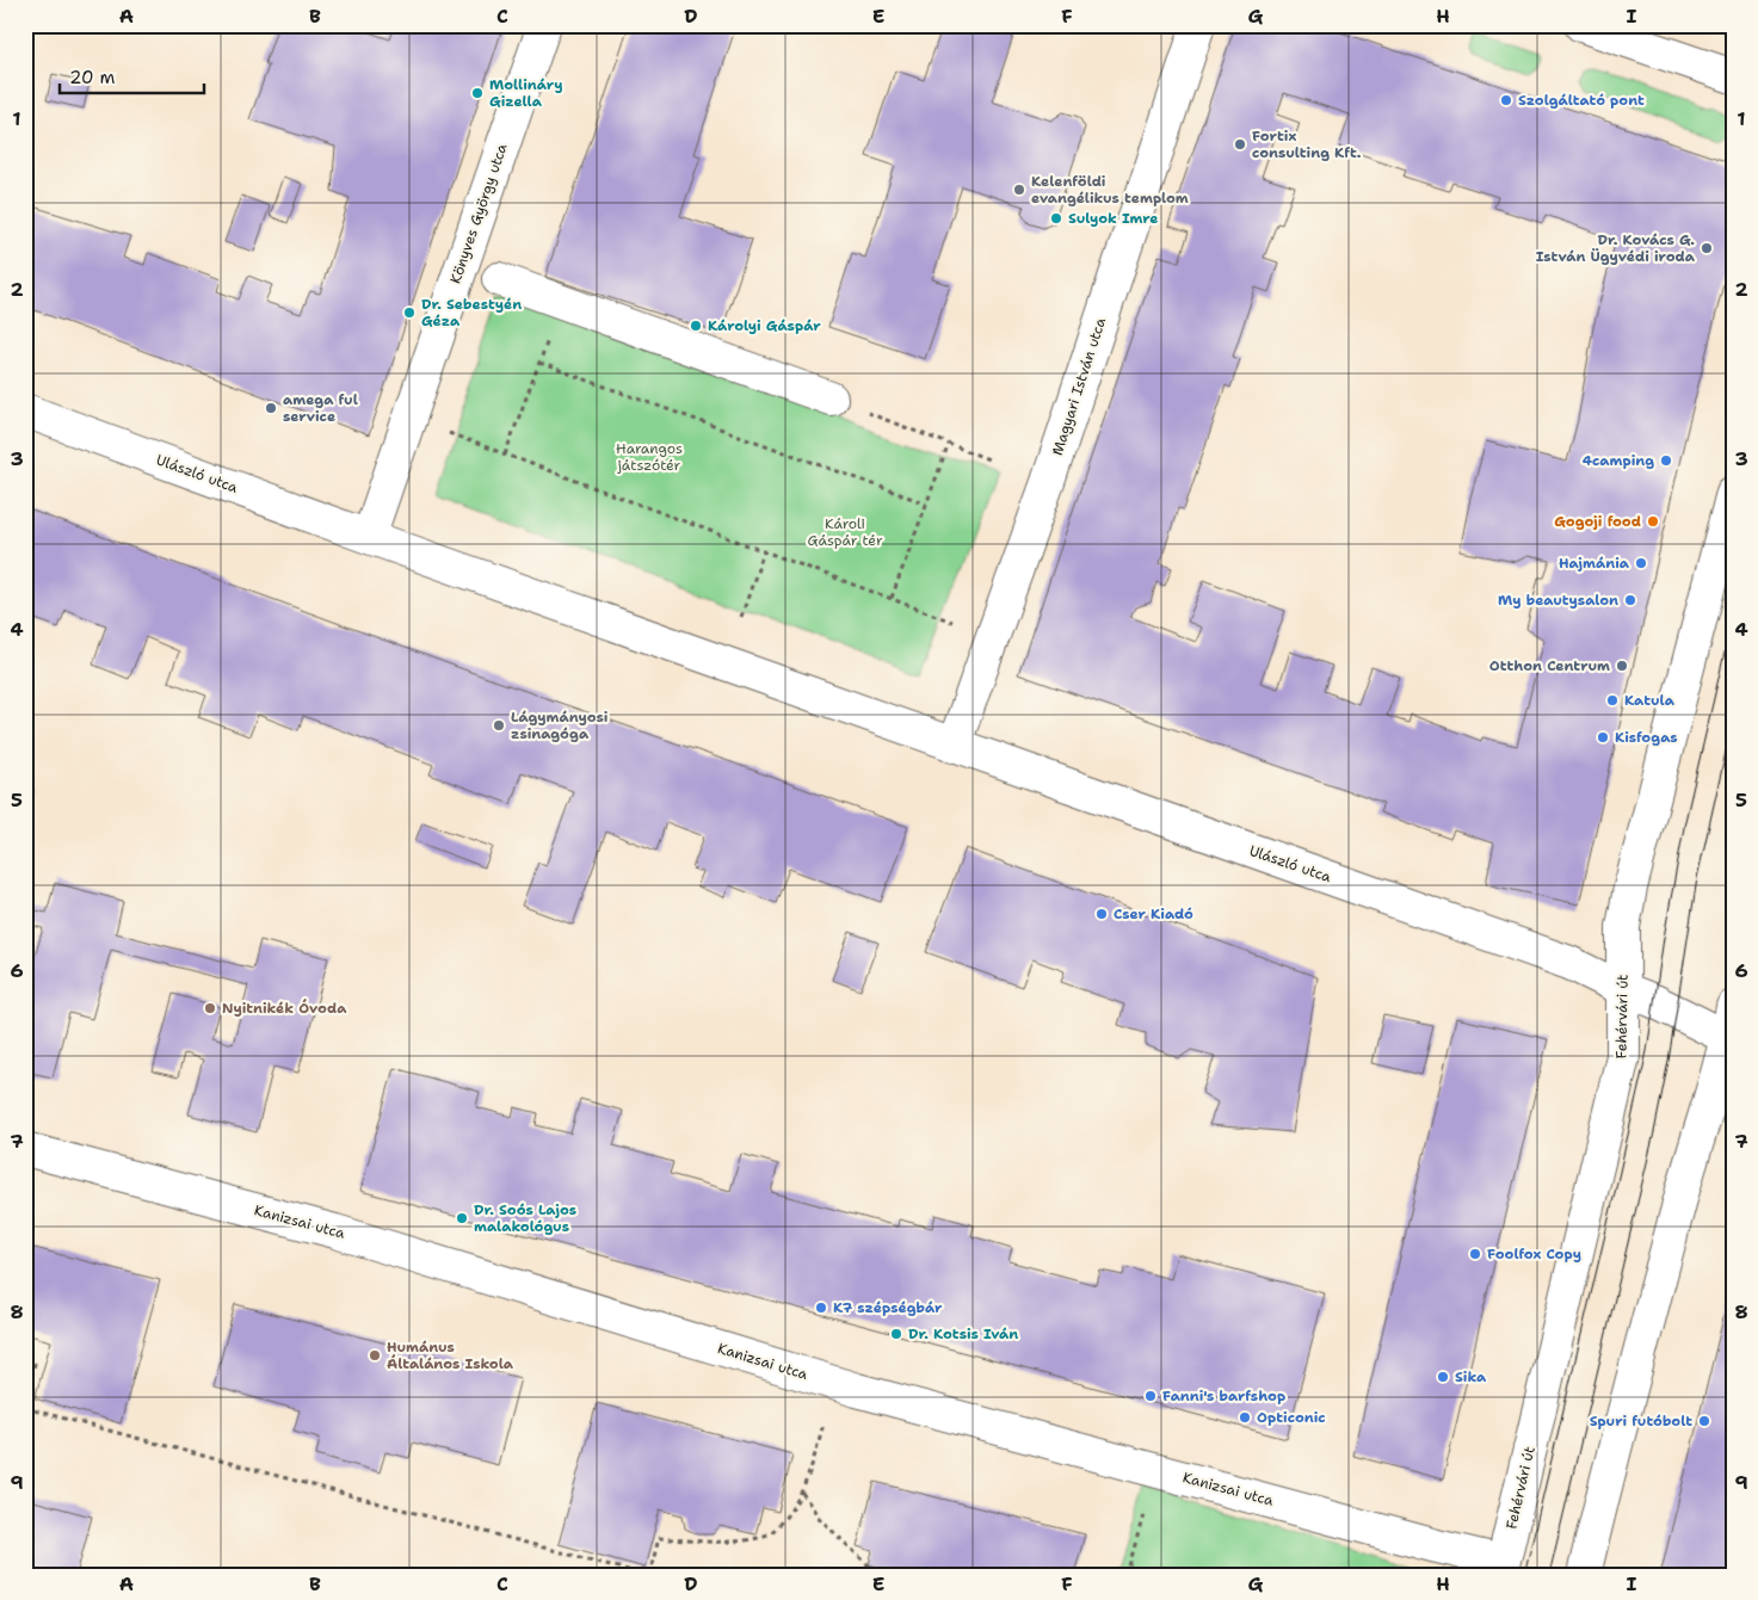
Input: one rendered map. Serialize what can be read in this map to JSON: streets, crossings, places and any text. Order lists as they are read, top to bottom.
{
  "streets": {
    "street": [
      "Könyves György utca",
      "Magyari István utca",
      "Ulászló utca",
      "Fehérvári út",
      "Kanizsai utca"
    ]
  },
  "crossings": [
    ["Könyves György utca", "Ulászló utca"],
    ["Magyari István utca", "Ulászló utca"],
    ["Ulászló utca", "Fehérvári út"],
    ["Fehérvári út", "Kanizsai utca"]
  ],
  "parks": ["Harangos játszótér", "Károli Gáspár tér"],
  "places": [
    "Mollináry Gizella",
    "Szolgáltató pont",
    "Fortix consulting Kft.",
    "Kelenföldi evangélikus templom",
    "Sulyok Imre",
    "Dr. Kovács G. István Ügyvédi iroda",
    "Dr. Sebestyén Géza",
    "Károlyi Gáspár",
    "amega ful service",
    "4camping",
    "Gogoji food",
    "Hajmánia",
    "My beautysalon",
    "Otthon Centrum",
    "Katula",
    "Lágymányosi zsinagóga",
    "Kisfogas",
    "Cser Kiadó",
    "Nyitnikék Óvoda",
    "Dr. Soós Lajos malakológus",
    "Foolfox Copy",
    "K7 szépségbár",
    "Dr. Kotsis Iván",
    "Humánus Általános Iskola",
    "Sika",
    "Fanni's barfshop",
    "Opticonic",
    "Spuri futóbolt"
  ],
  "scale_bar": "20 m",
  "grid": {
    "columns": [
      "A",
      "B",
      "C",
      "D",
      "E",
      "F",
      "G",
      "H",
      "I"
    ],
    "rows": [
      "1",
      "2",
      "3",
      "4",
      "5",
      "6",
      "7",
      "8",
      "9"
    ]
  }
}
